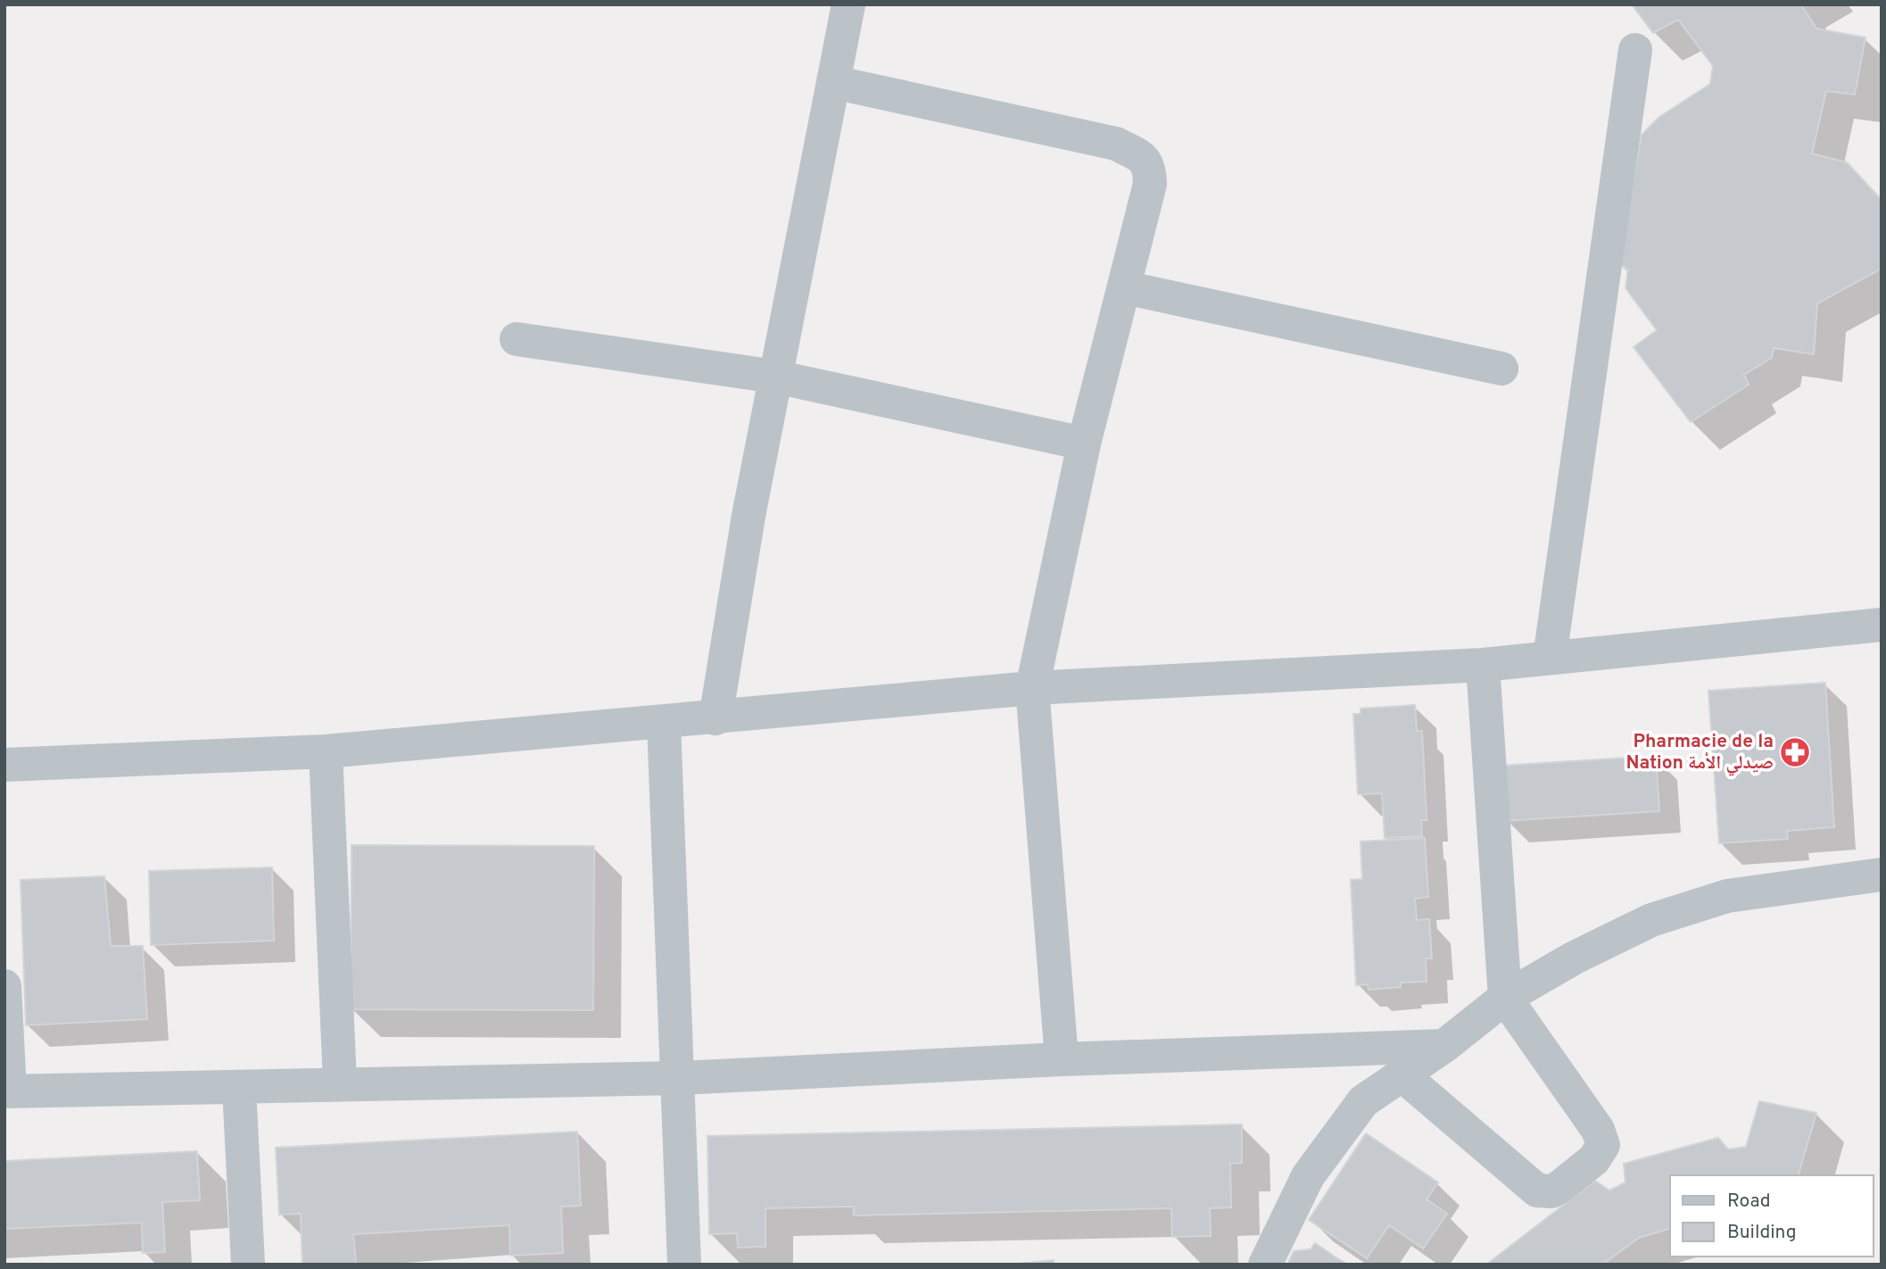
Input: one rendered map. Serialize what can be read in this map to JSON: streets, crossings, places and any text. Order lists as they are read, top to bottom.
{
  "places": {
    "pharmacy": ["Pharmacie de la Nation صيدلي الأمة"]
  },
  "legend": ["Road", "Building"]
}
